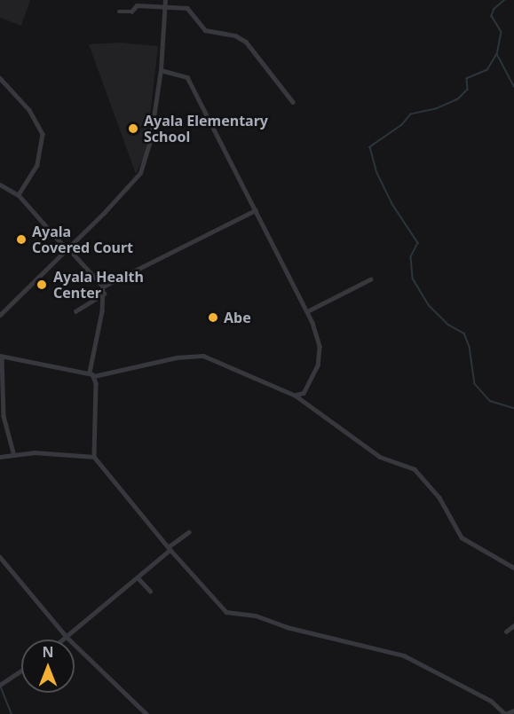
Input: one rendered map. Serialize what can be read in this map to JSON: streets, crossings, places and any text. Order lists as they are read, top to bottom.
{
  "places": [
    "Ayala Elementary School",
    "Ayala Covered Court",
    "Ayala Health Center",
    "Abe"
  ],
  "north": "top"
}
